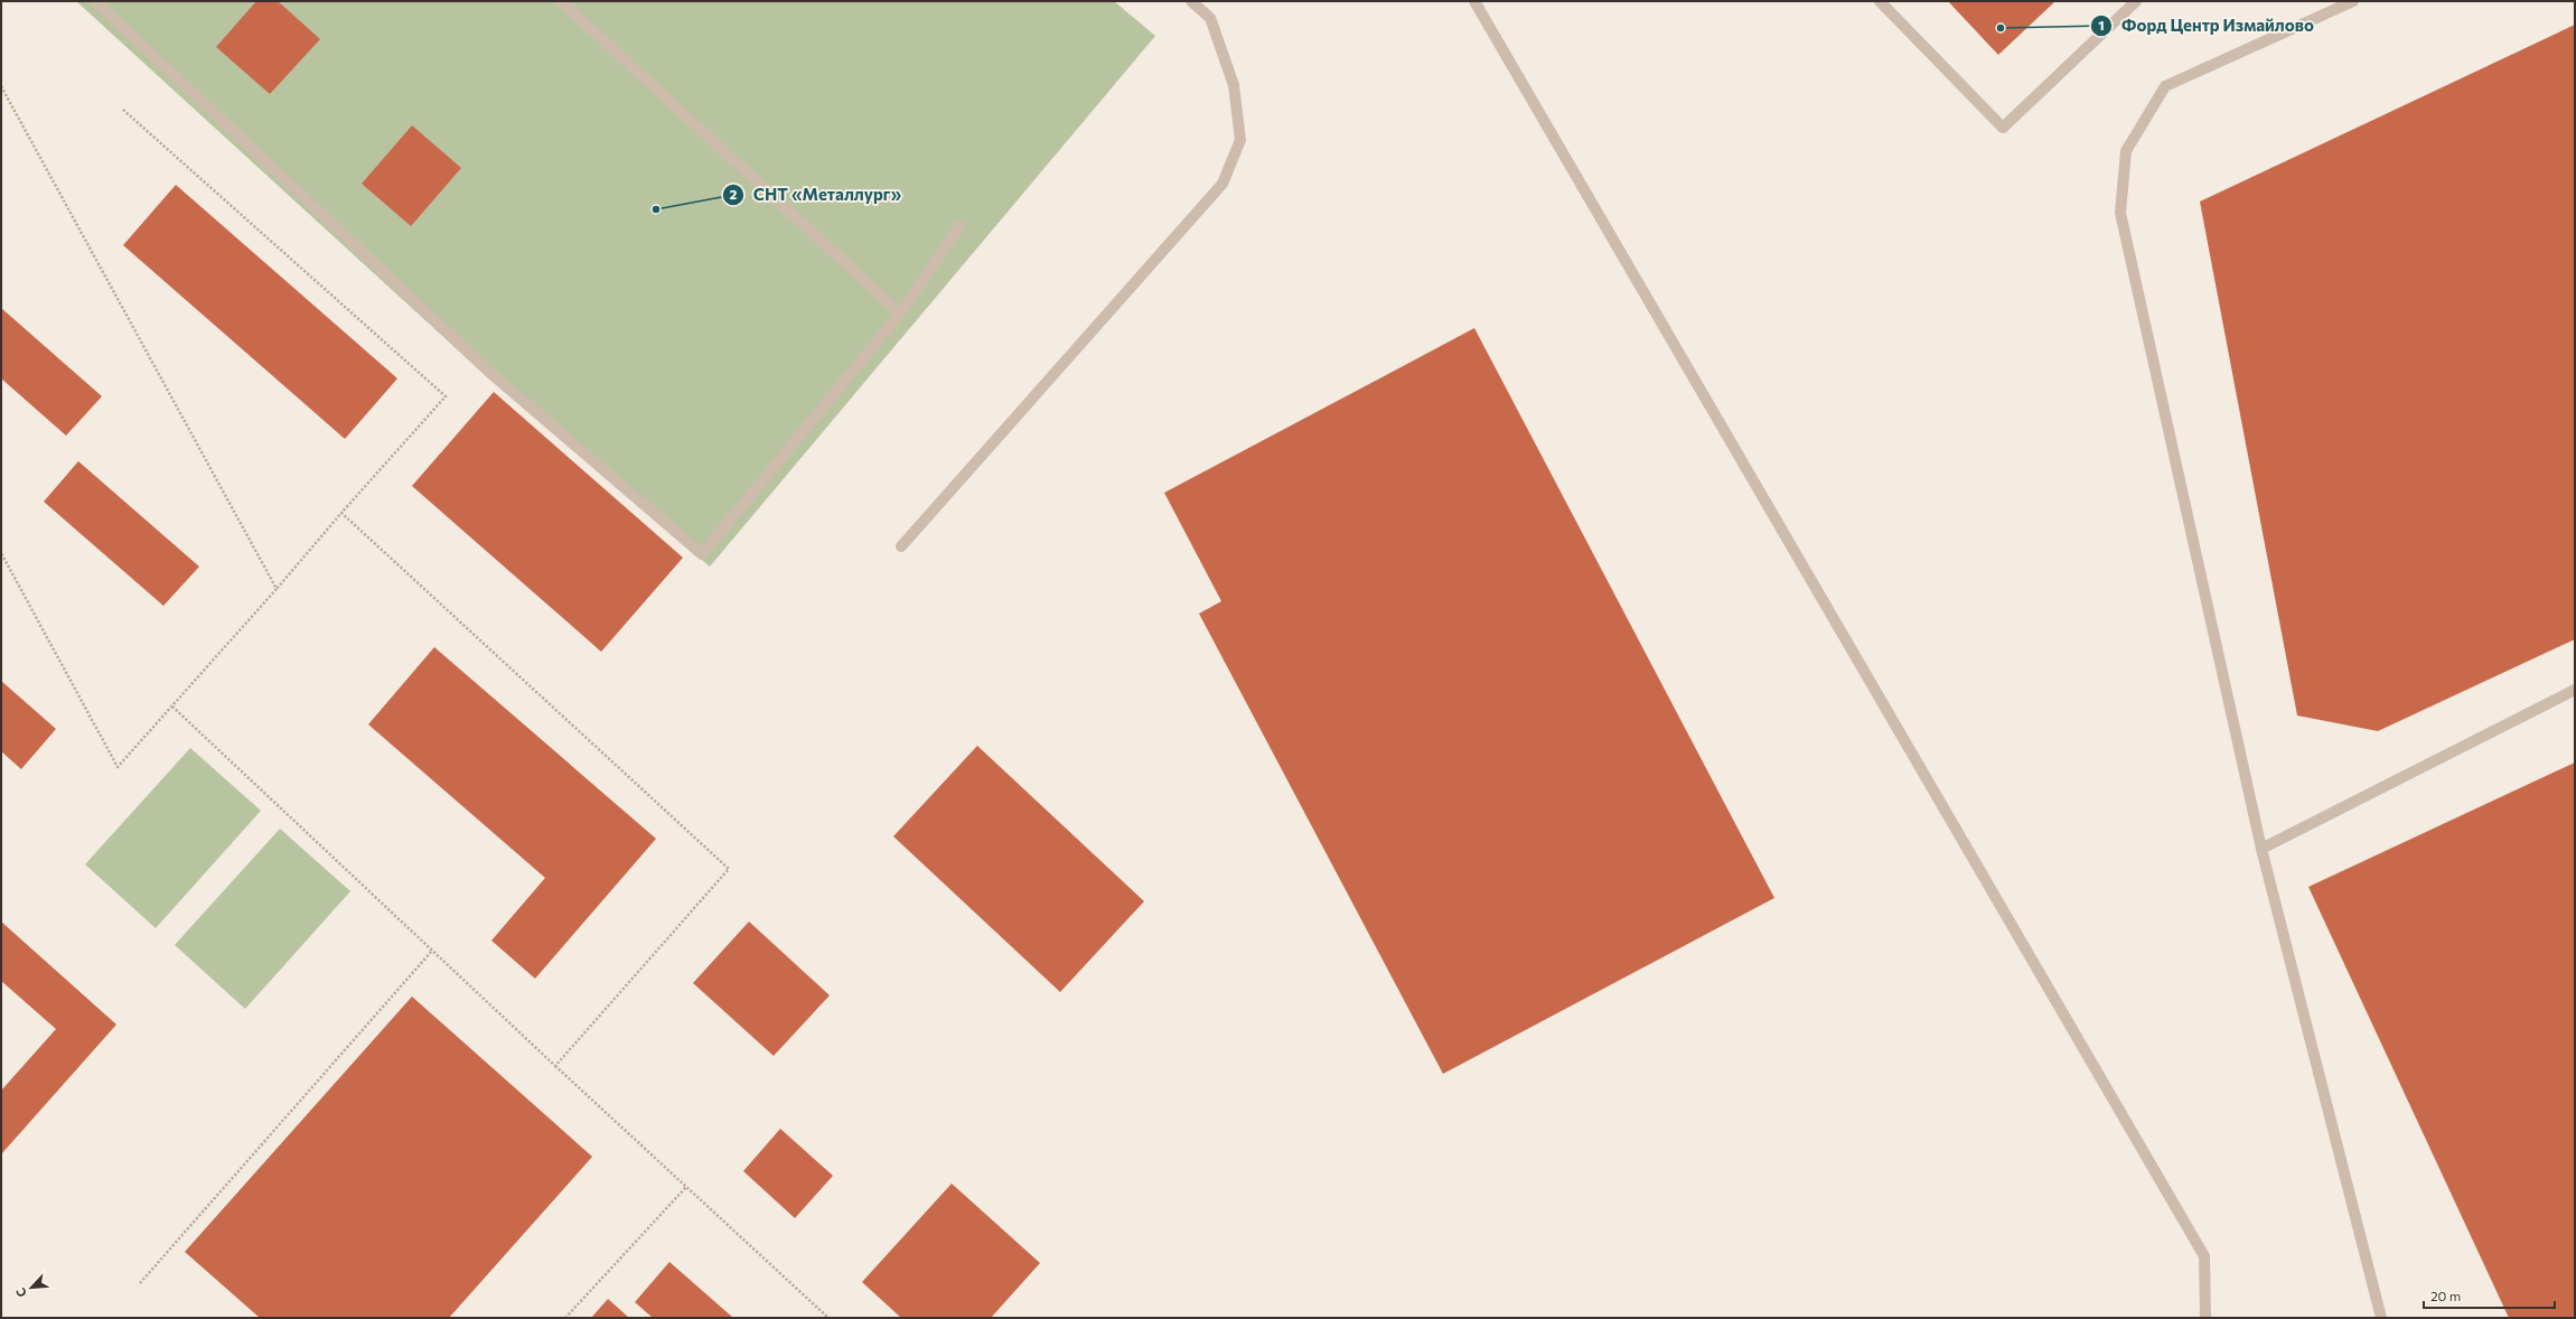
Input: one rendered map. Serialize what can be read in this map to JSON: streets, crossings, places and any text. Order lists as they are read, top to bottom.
{
  "places": ["Форд Центр Измайлово", "СНТ «Металлург»"],
  "scale_bar": "20 m",
  "north": "bottom left"
}
